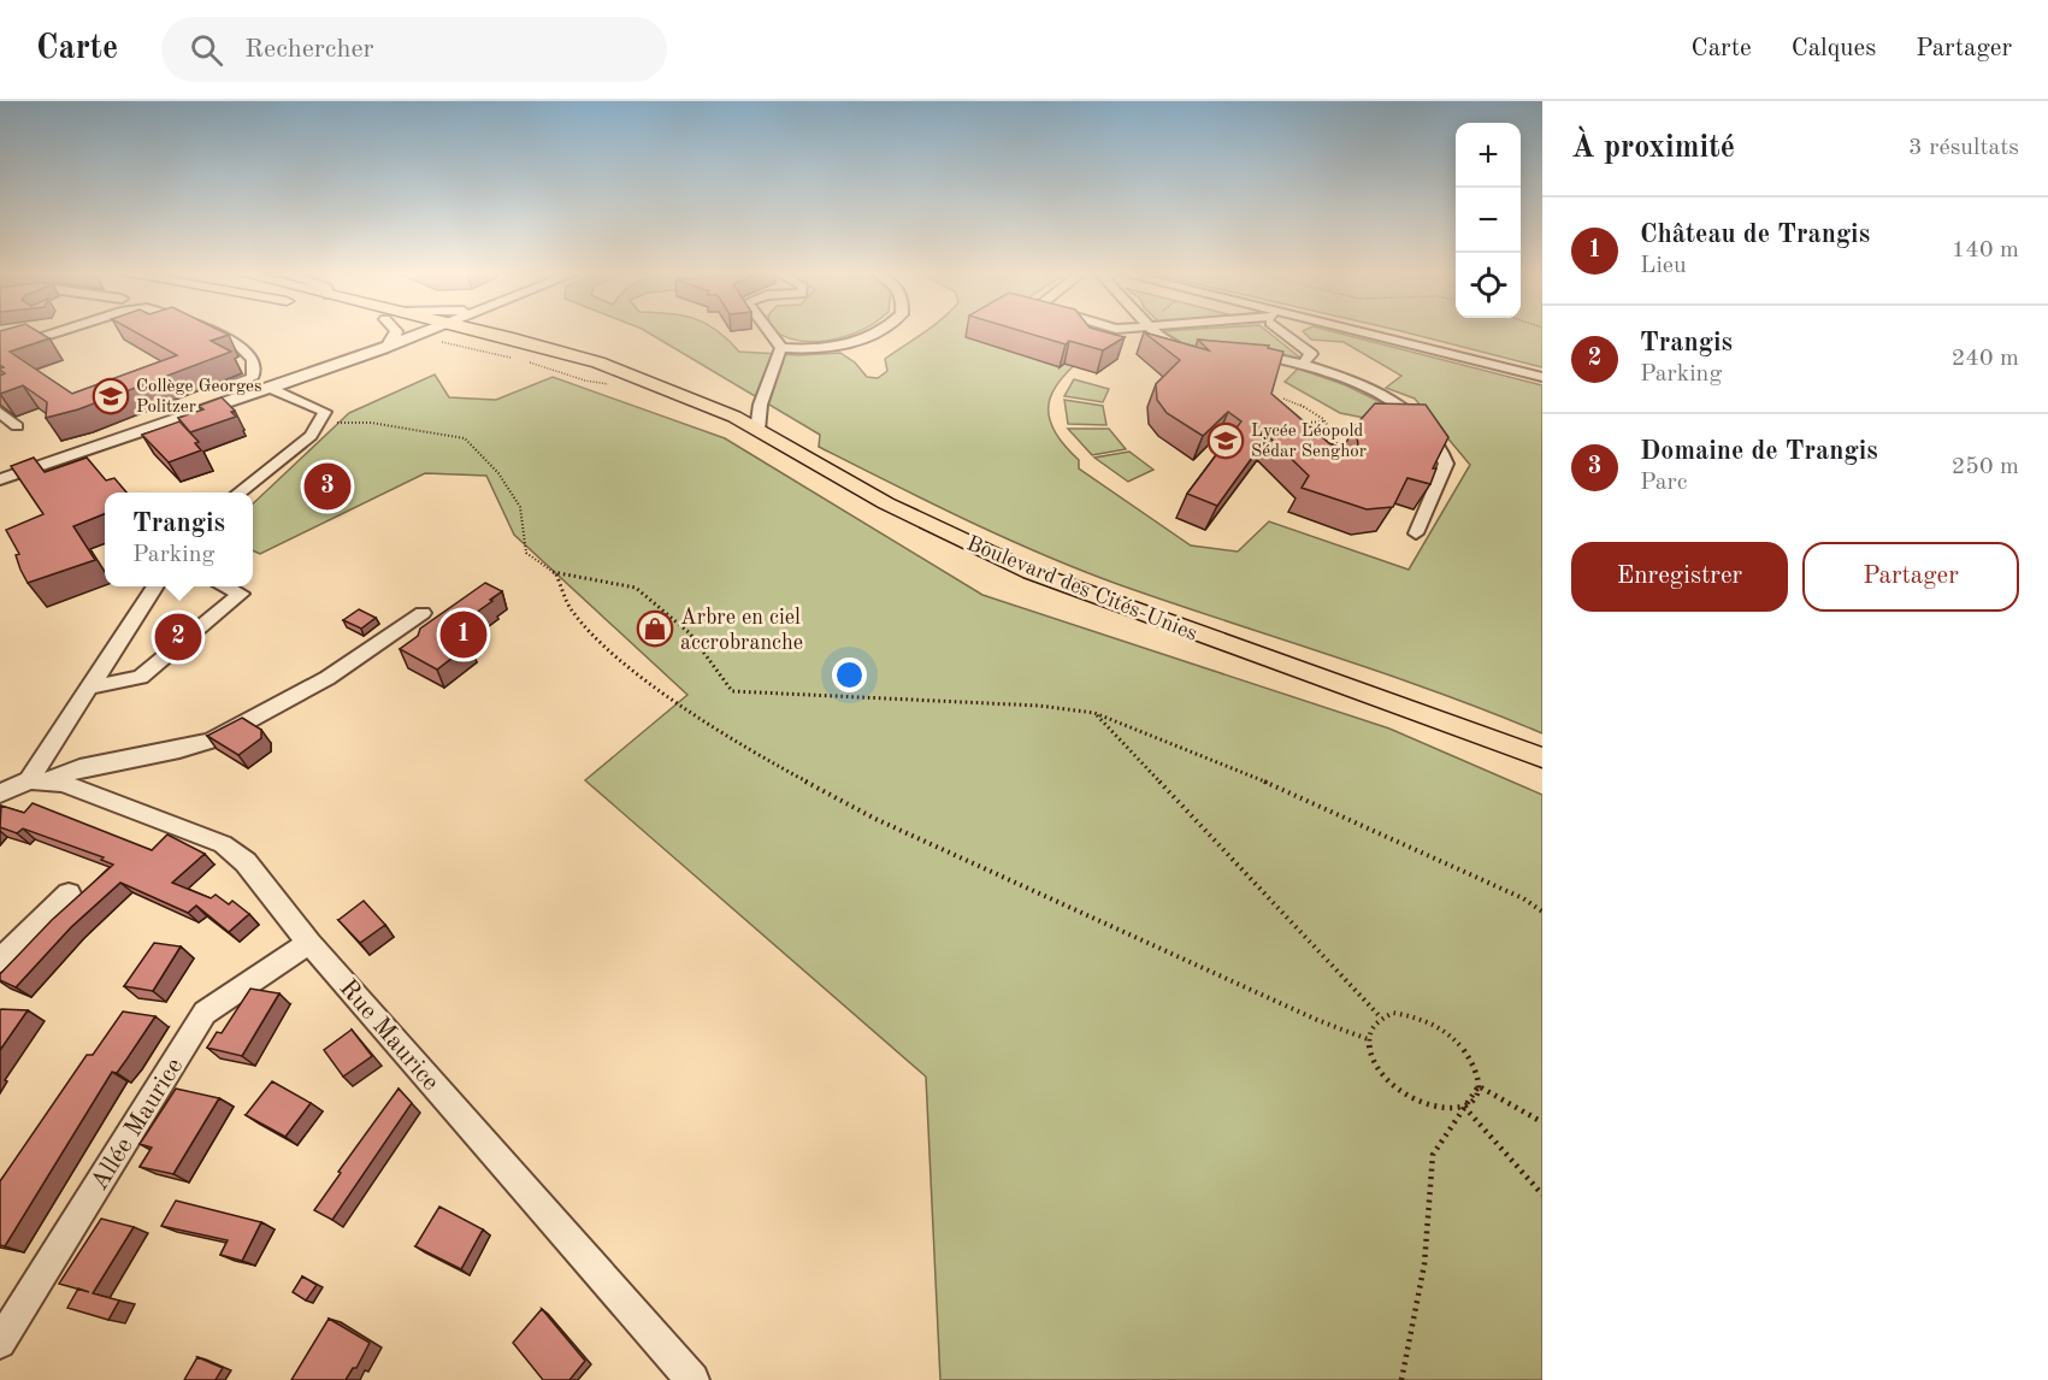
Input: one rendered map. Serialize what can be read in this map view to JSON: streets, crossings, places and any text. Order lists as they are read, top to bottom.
{
  "streets": {
    "main road": ["Boulevard des Cités-Unies"],
    "street": ["Rue Maurice", "Allée Maurice"]
  },
  "crossings": [
    ["Rue Maurice", "Allée Maurice"]
  ],
  "places": {
    "school or university": ["Collège Georges Politzer", "Lycée Léopold Sédar Senghor"],
    "shop": ["Arbre en ciel accrobranche"]
  },
  "page": {
    "header": "Carte",
    "search": "Rechercher",
    "nav": ["Carte", "Calques", "Partager"],
    "heading": ["À proximité", "3 résultats"],
    "map_buttons": ["+", "−"],
    "list": [
      {
        "mark": "1",
        "name": "Château de Trangis",
        "note": "Lieu",
        "value": "140 m"
      },
      {
        "mark": "2",
        "name": "Trangis",
        "note": "Parking",
        "value": "240 m"
      },
      {
        "mark": "3",
        "name": "Domaine de Trangis",
        "note": "Parc",
        "value": "250 m"
      }
    ],
    "pins": ["3", "1", "2"],
    "popup": ["Trangis", "Parking"],
    "buttons": ["Enregistrer", "Partager"]
  }
}
